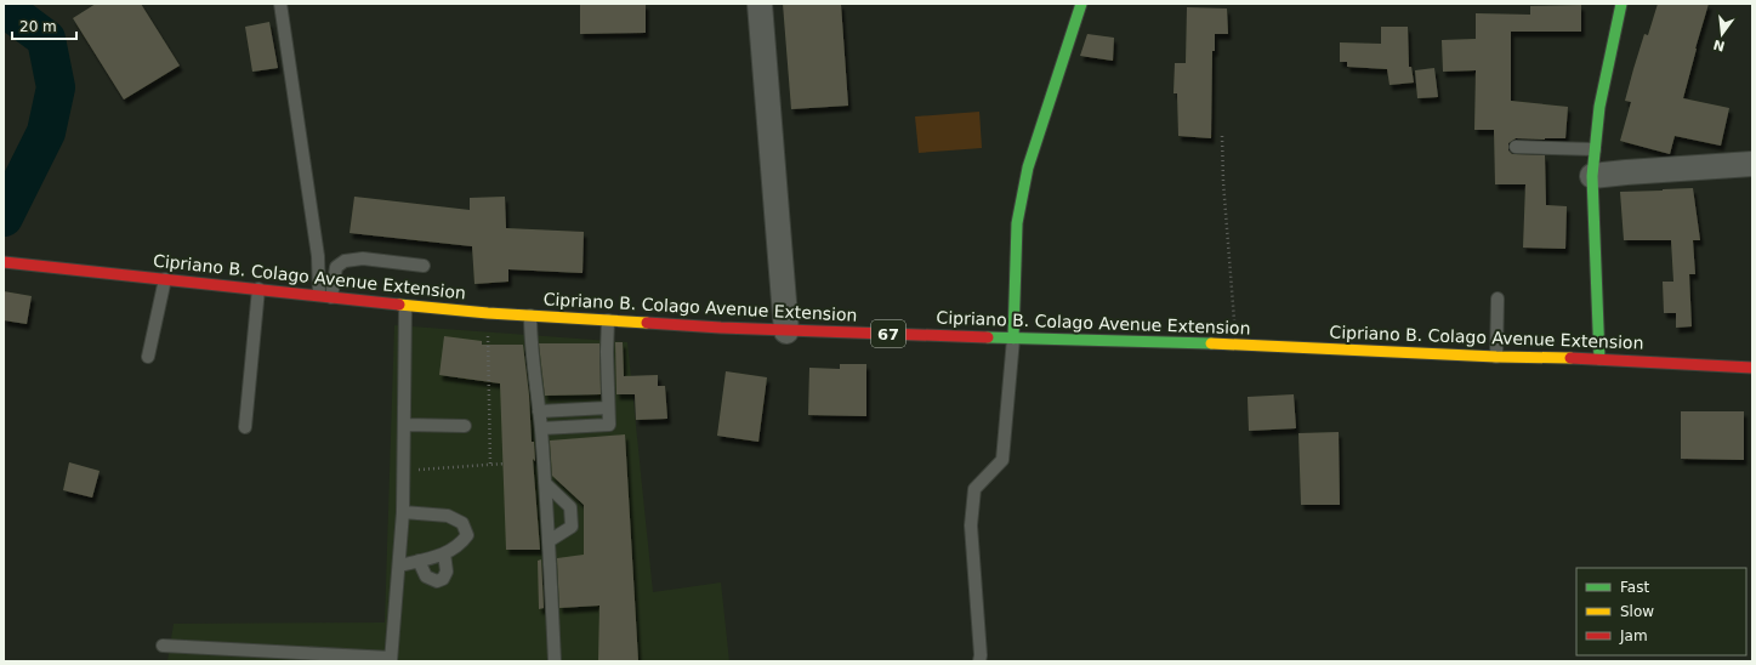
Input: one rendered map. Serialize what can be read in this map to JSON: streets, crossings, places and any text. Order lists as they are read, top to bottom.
{
  "streets": {
    "main road": ["Cipriano B. Colago Avenue Extension", "67"]
  },
  "legend": ["Fast", "Slow", "Jam"],
  "scale_bar": "20 m",
  "north": "bottom"
}
